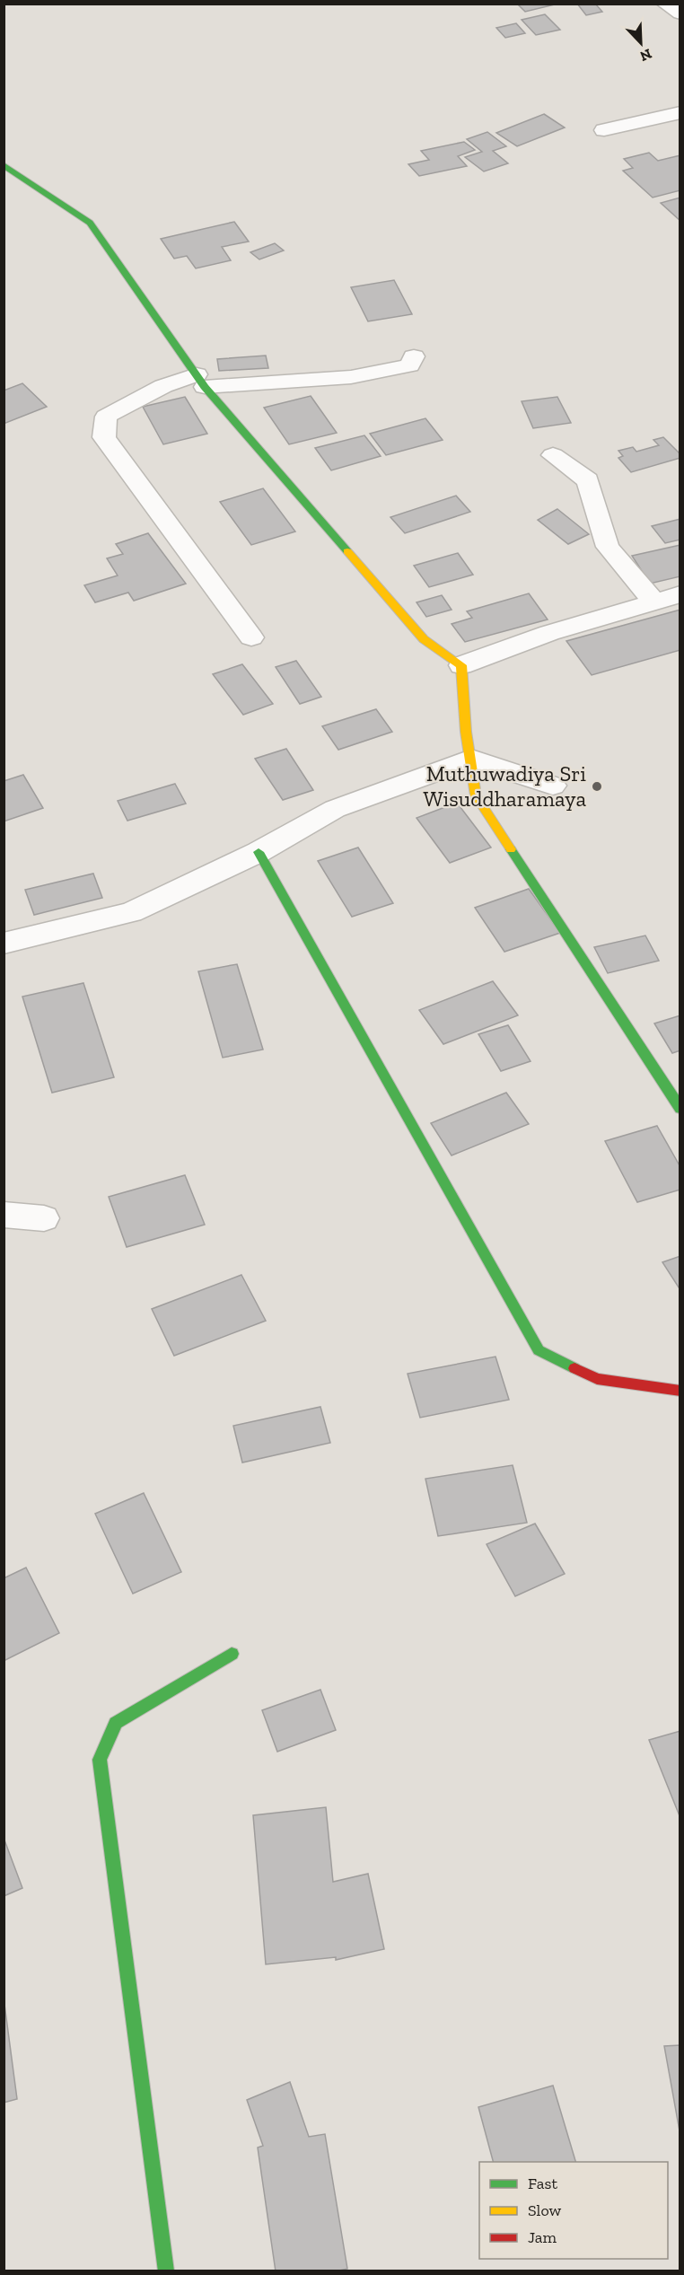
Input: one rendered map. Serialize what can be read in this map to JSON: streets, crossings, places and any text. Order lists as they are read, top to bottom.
{
  "places": ["Muthuwadiya Sri Wisuddharamaya"],
  "legend": ["Fast", "Slow", "Jam"],
  "north": "bottom right"
}
